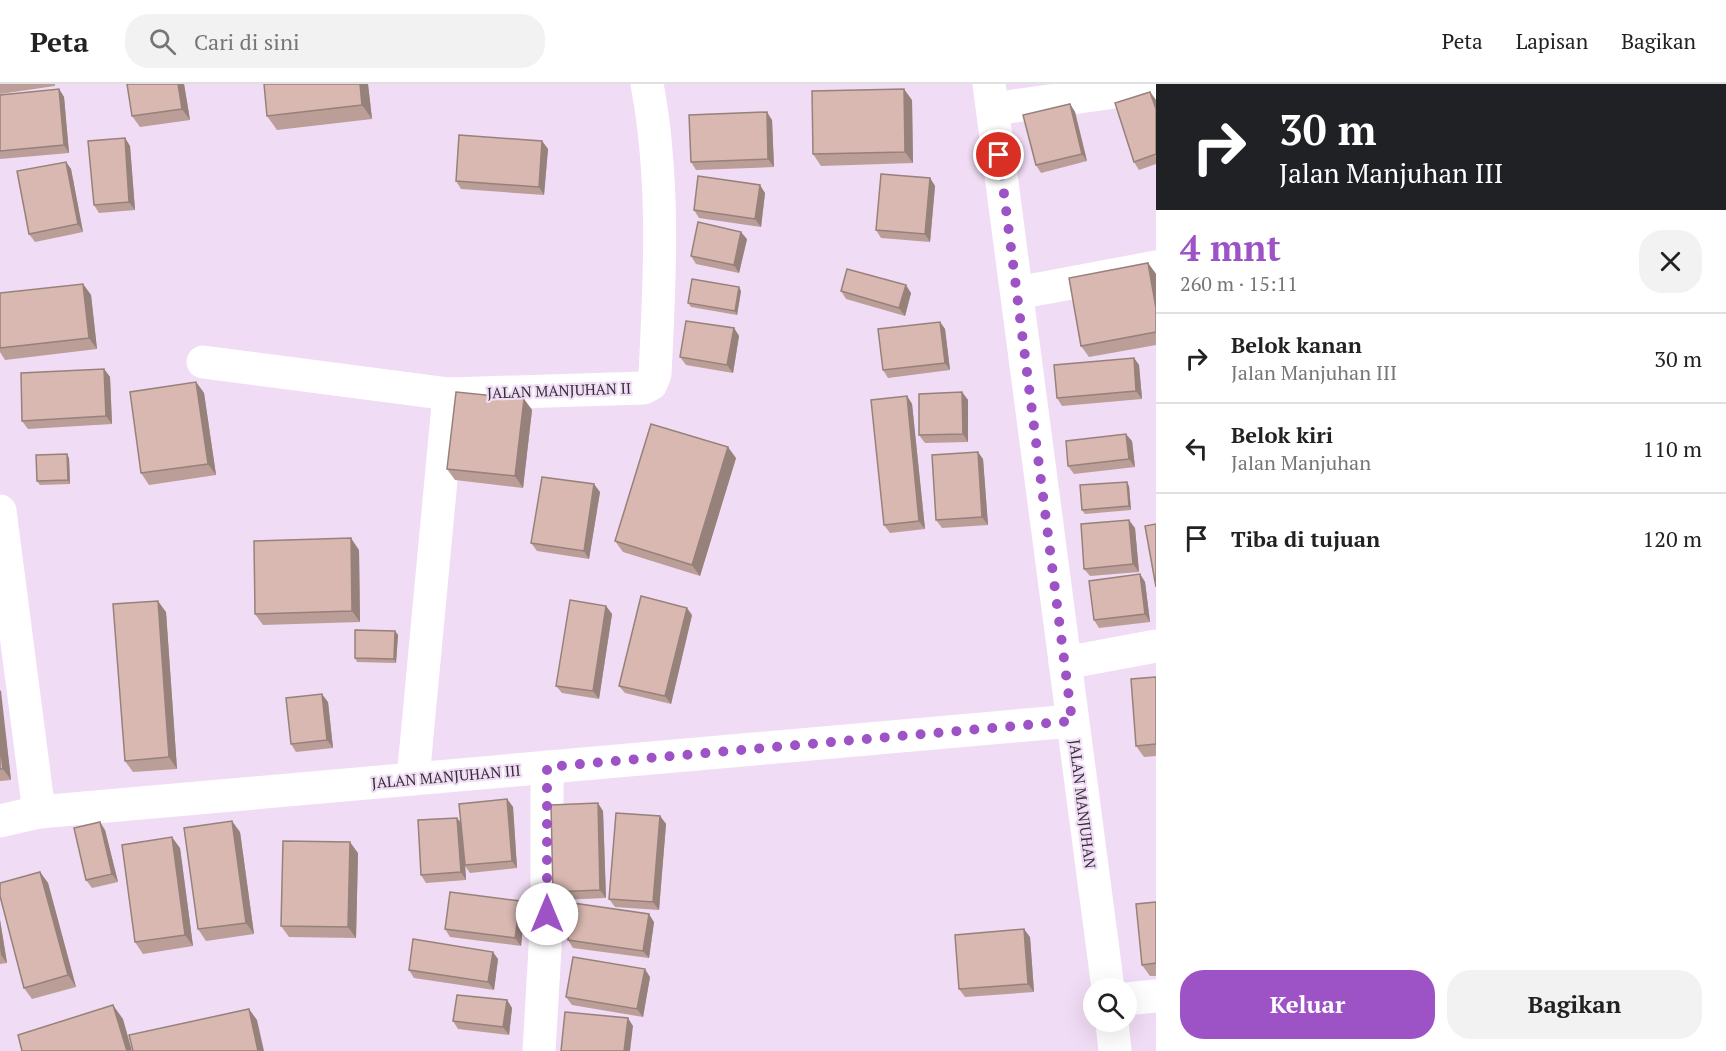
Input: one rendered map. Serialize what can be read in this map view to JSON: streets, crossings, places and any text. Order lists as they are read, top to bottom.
{
  "streets": {
    "street": ["JALAN MANJUHAN II", "JALAN MANJUHAN III", "JALAN MANJUHAN"]
  },
  "crossings": [
    ["JALAN MANJUHAN III", "JALAN MANJUHAN"]
  ],
  "page": {
    "header": "Peta",
    "search": "Cari di sini",
    "nav": ["Peta", "Lapisan", "Bagikan"],
    "turn": ["30 m", "Jalan Manjuhan III"],
    "heading": ["4 mnt", "260 m · 15:11"],
    "list": [
      {
        "name": "Belok kanan",
        "note": "Jalan Manjuhan III",
        "value": "30 m"
      },
      {
        "name": "Belok kiri",
        "note": "Jalan Manjuhan",
        "value": "110 m"
      },
      {
        "name": "Tiba di tujuan",
        "value": "120 m"
      }
    ],
    "buttons": ["Keluar", "Bagikan"]
  }
}
